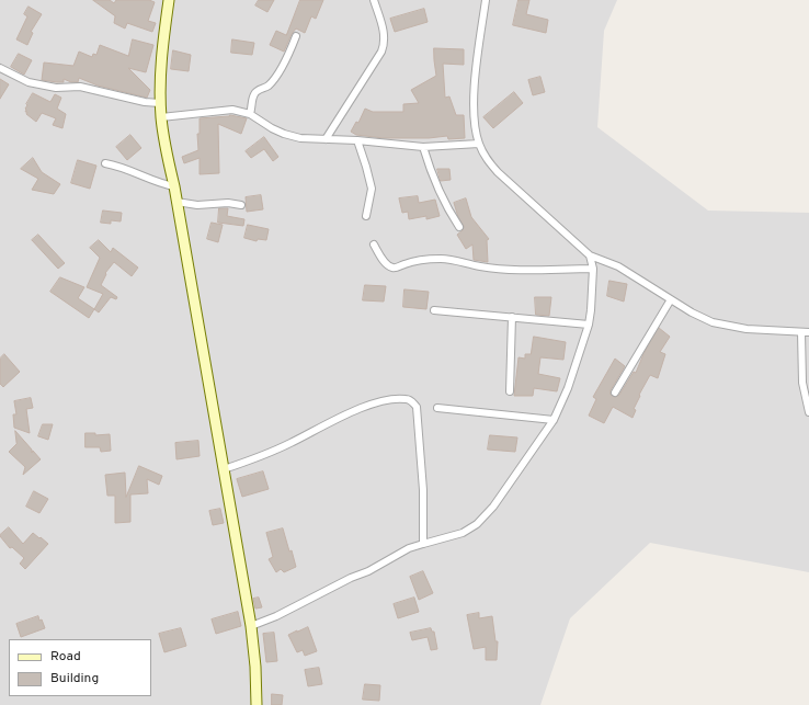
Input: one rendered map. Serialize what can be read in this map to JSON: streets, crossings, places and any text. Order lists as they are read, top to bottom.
{
  "legend": ["Road", "Building"]
}
